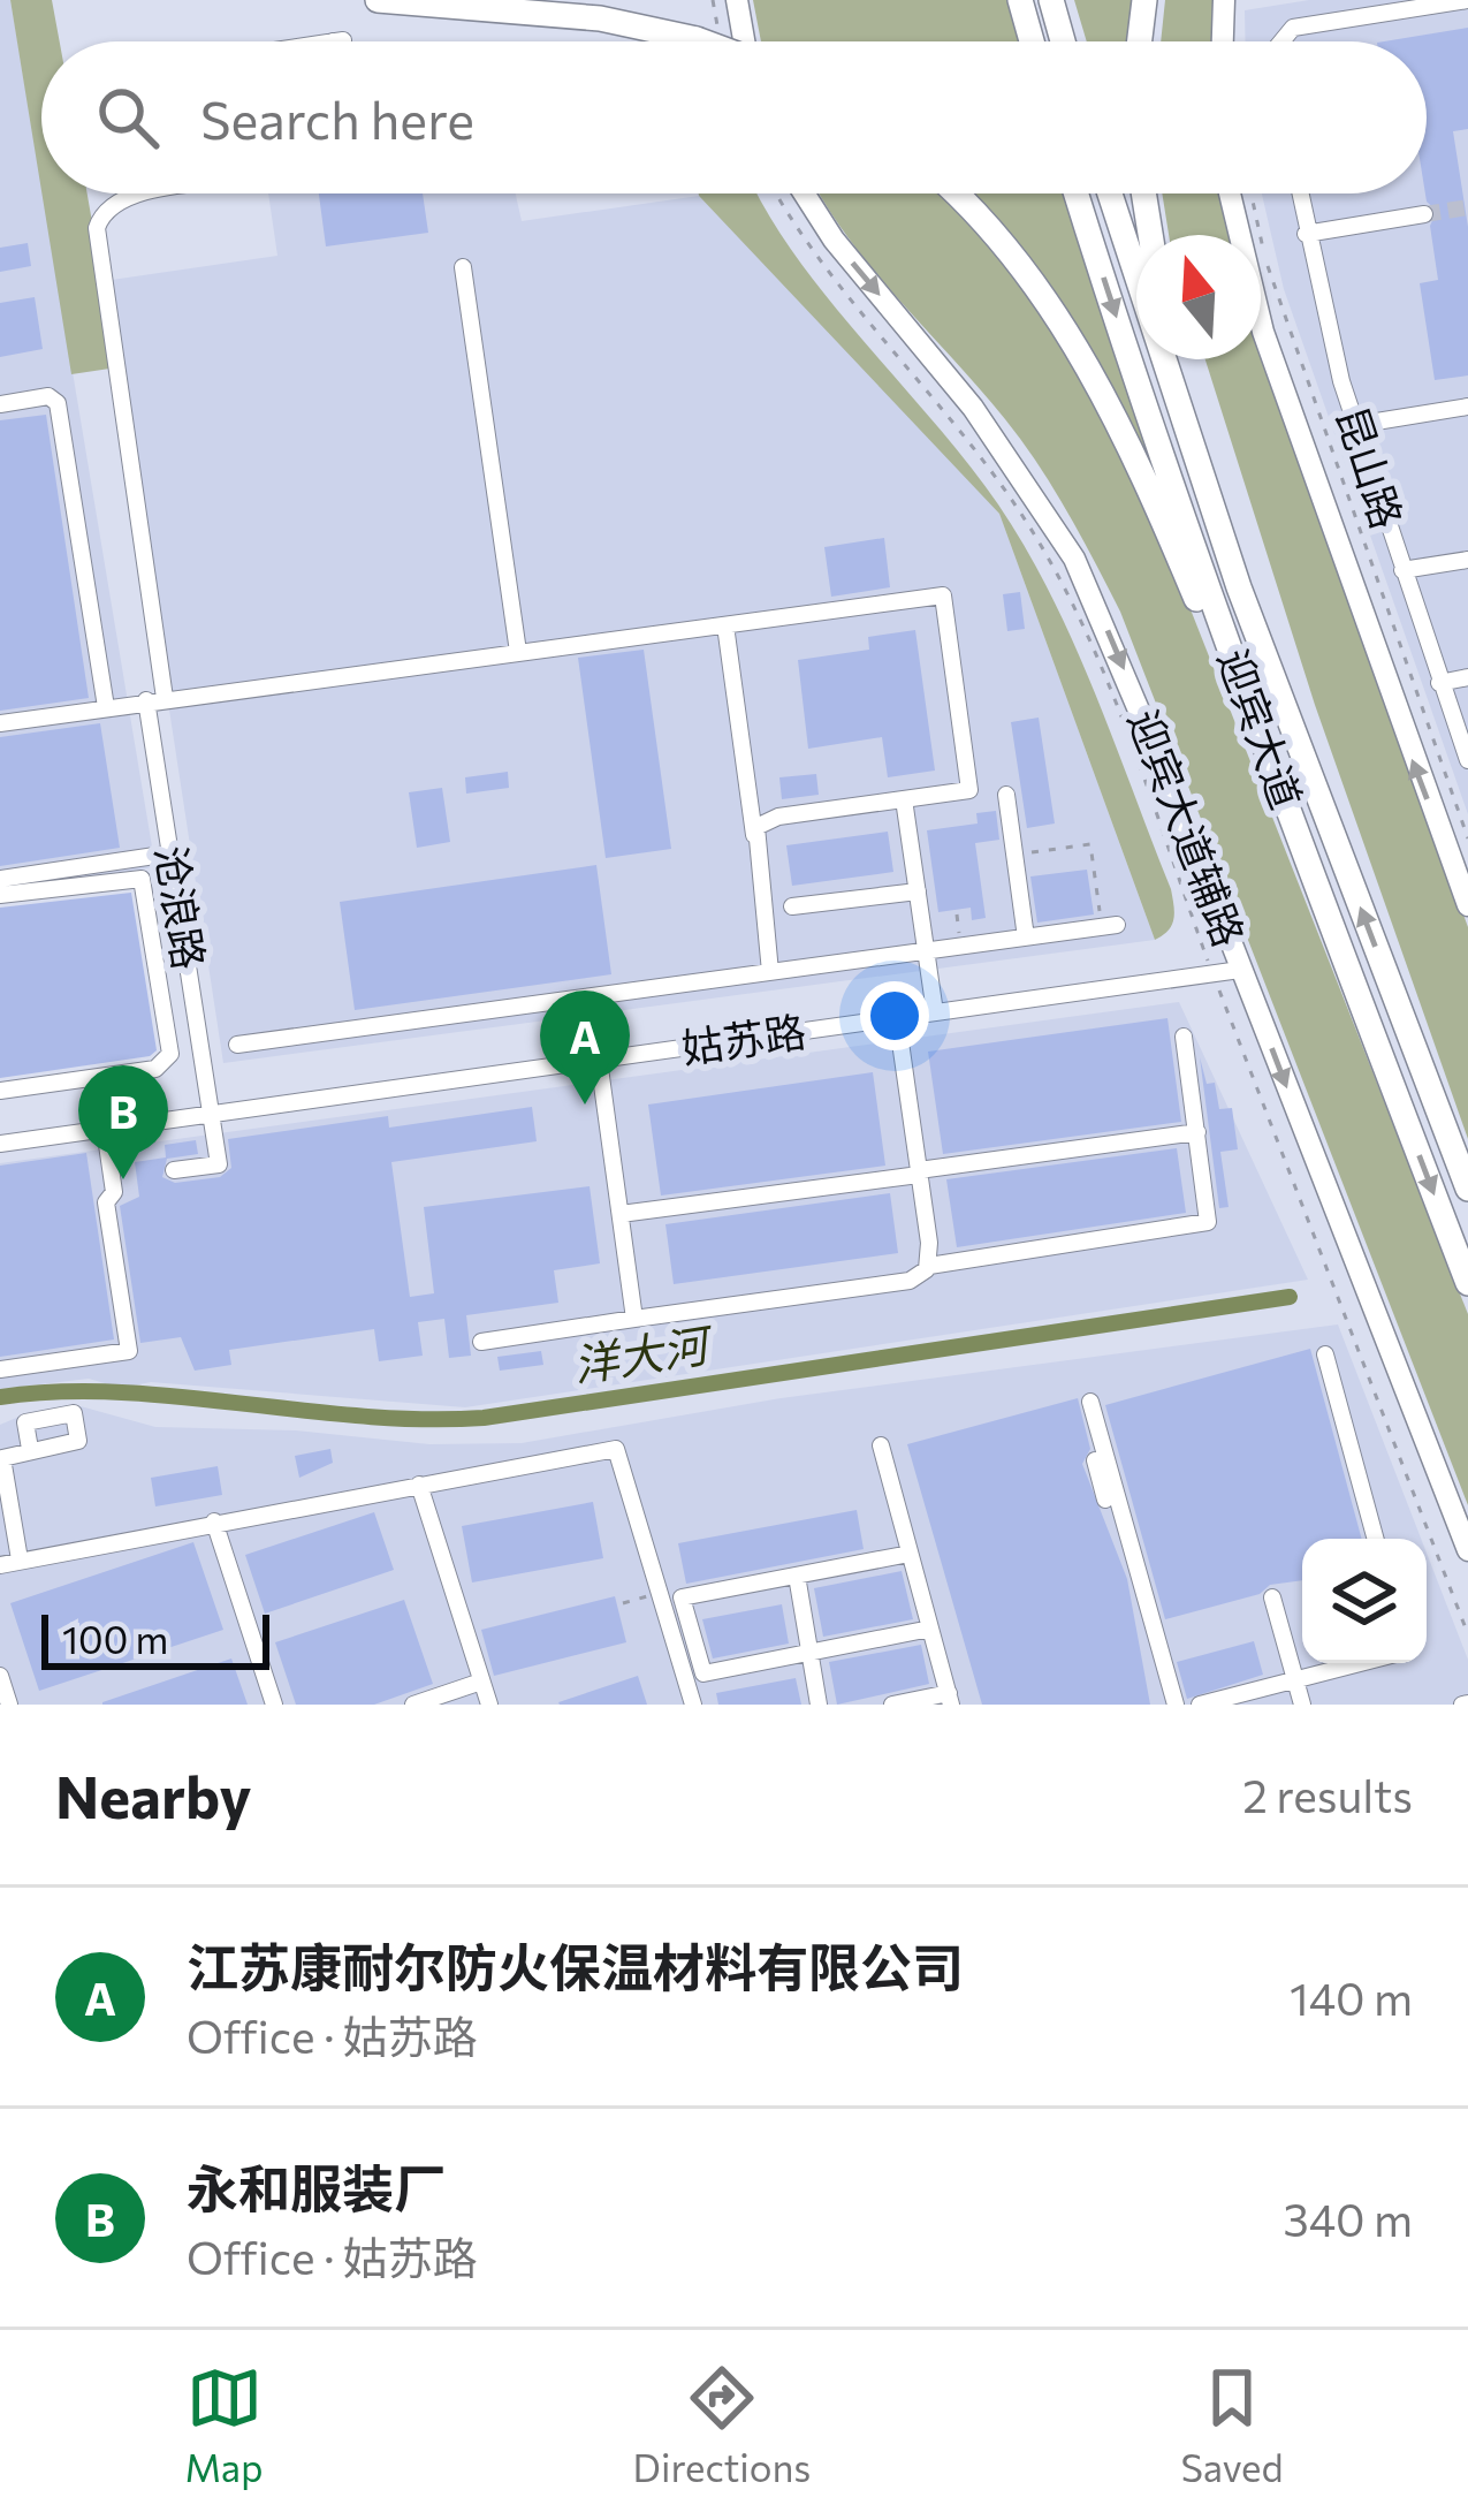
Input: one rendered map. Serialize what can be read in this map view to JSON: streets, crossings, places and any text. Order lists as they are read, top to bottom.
{
  "streets": {
    "highway": ["迎宾大道"],
    "main road": ["迎宾大道辅路"],
    "street": ["昆山路", "沧浪路", "姑苏路"]
  },
  "crossings": [
    ["迎宾大道辅路", "姑苏路"],
    ["沧浪路", "姑苏路"]
  ],
  "one_way": ["迎宾大道辅路"],
  "water": ["洋大河"],
  "scale_bar": "100 m",
  "north": "top",
  "page": {
    "search": "Search here",
    "pins": ["A", "B"],
    "scale": "100 m",
    "heading": ["Nearby", "2 results"],
    "list": [
      {
        "mark": "A",
        "name": "江苏康耐尔防火保温材料有限公司",
        "note": "Office · 姑苏路",
        "value": "140 m"
      },
      {
        "mark": "B",
        "name": "永和服装厂",
        "note": "Office · 姑苏路",
        "value": "340 m"
      }
    ],
    "nav": ["Map", "Directions", "Saved"]
  }
}
